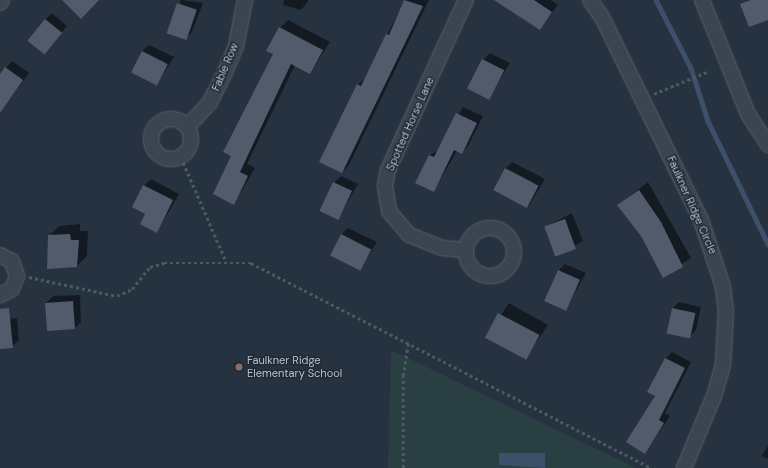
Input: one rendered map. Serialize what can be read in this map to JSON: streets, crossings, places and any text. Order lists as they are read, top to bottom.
{
  "streets": {
    "street": ["Fable Row", "Spotted Horse Lane", "Faulkner Ridge Circle"]
  },
  "places": ["Faulkner Ridge Elementary School"]
}
